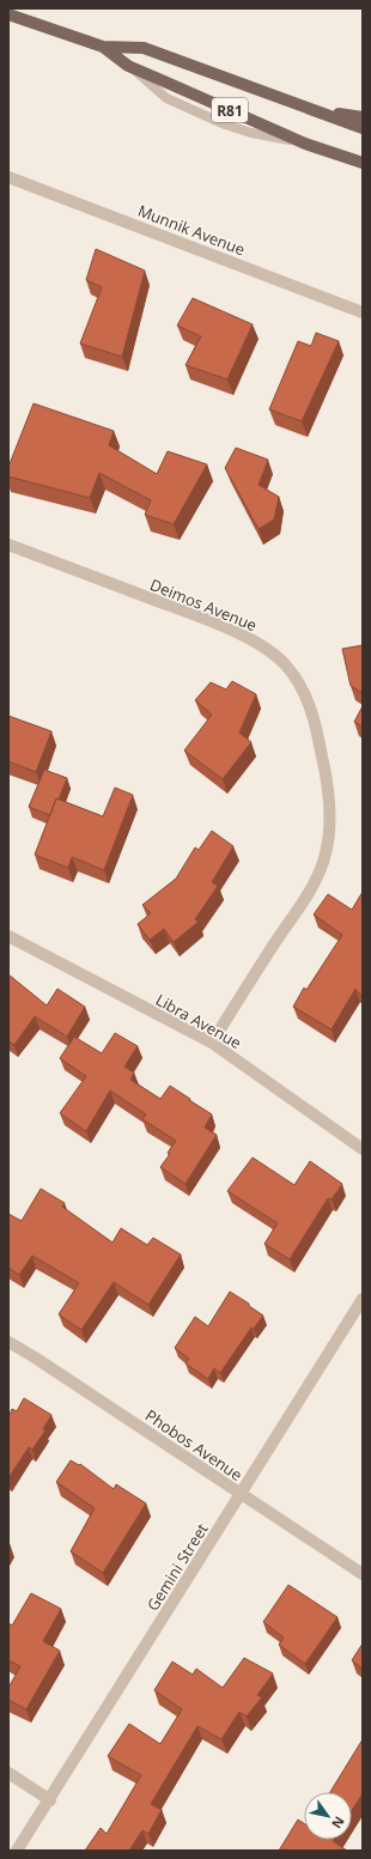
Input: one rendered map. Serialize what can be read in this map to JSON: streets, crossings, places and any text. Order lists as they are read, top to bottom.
{
  "streets": {
    "main road": ["R81"],
    "street": [
      "Munnik Avenue",
      "Deimos Avenue",
      "Libra Avenue",
      "Phobos Avenue",
      "Gemini Street"
    ]
  },
  "crossings": [
    ["Deimos Avenue", "Libra Avenue"],
    ["Phobos Avenue", "Gemini Street"]
  ],
  "north": "bottom right"
}
